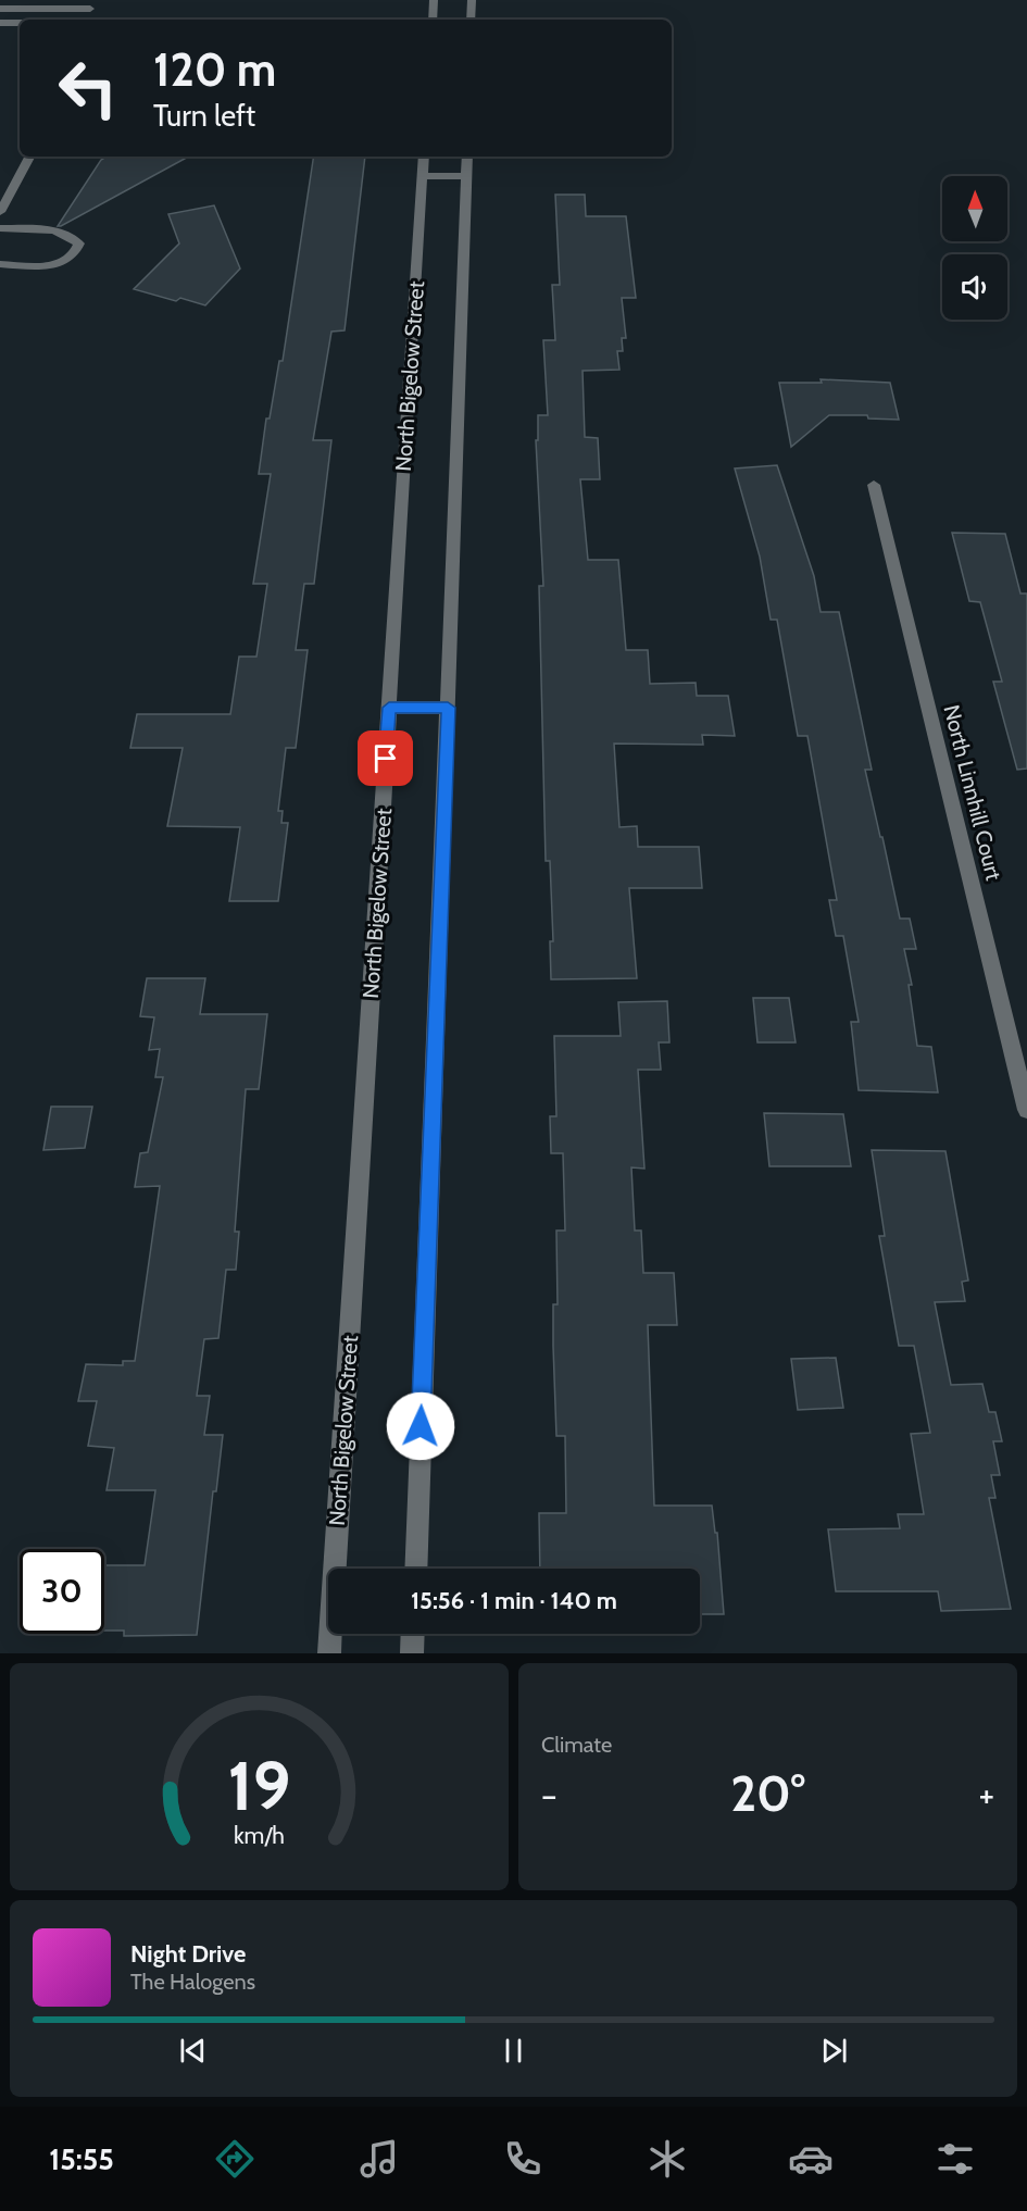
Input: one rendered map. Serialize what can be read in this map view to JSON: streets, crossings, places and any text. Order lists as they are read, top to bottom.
{
  "streets": {
    "street": ["North Bigelow Street", "North Linnhill Court"]
  },
  "north": "top",
  "page": {
    "turn": ["120 m", "Turn left"],
    "limit": "30",
    "trip": "15:56 · 1 min · 140 m",
    "tile": "Climate",
    "heat": ["−", "20°", "+"],
    "song": ["Night Drive", "The Halogens"],
    "tabs": "15:55",
    "gauge": ["19", "km/h"]
  }
}
